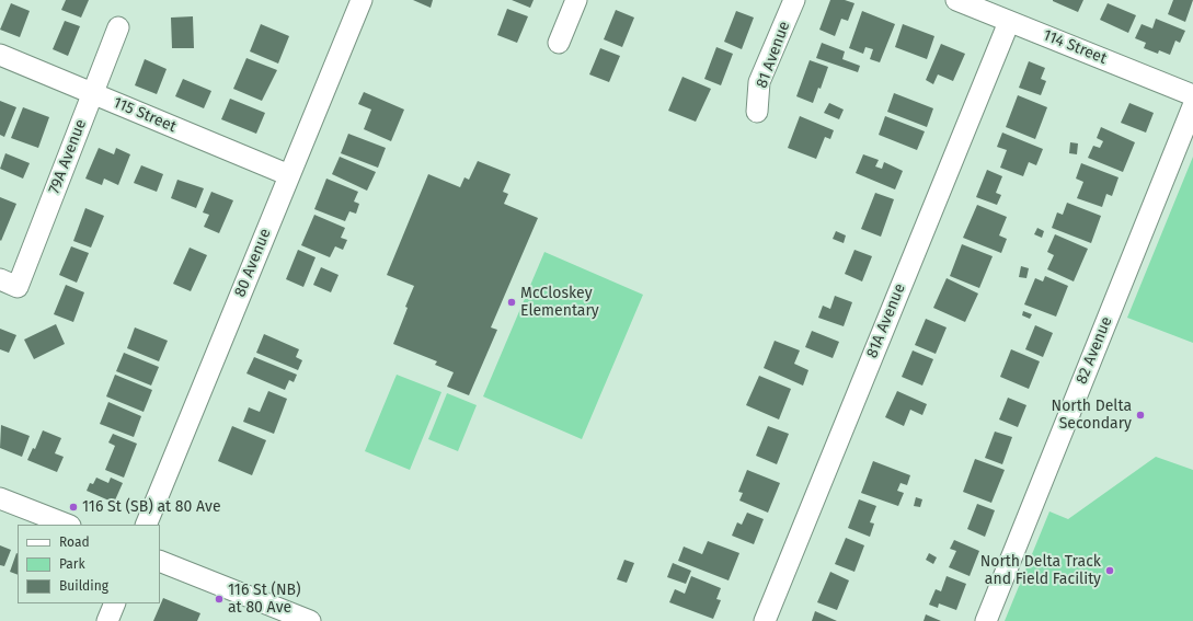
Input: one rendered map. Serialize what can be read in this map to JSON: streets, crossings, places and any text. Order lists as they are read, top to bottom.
{
  "streets": {
    "street": [
      "114 Street",
      "81 Avenue",
      "115 Street",
      "79A Avenue",
      "80 Avenue",
      "81A Avenue",
      "82 Avenue"
    ]
  },
  "crossings": [
    ["114 Street", "81A Avenue"],
    ["115 Street", "79A Avenue"],
    ["115 Street", "80 Avenue"]
  ],
  "places": [
    "McCloskey Elementary",
    "North Delta Secondary",
    "116 St (SB) at 80 Ave",
    "North Delta Track and Field Facility",
    "116 St (NB) at 80 Ave"
  ],
  "legend": ["Road", "Park", "Building"]
}
